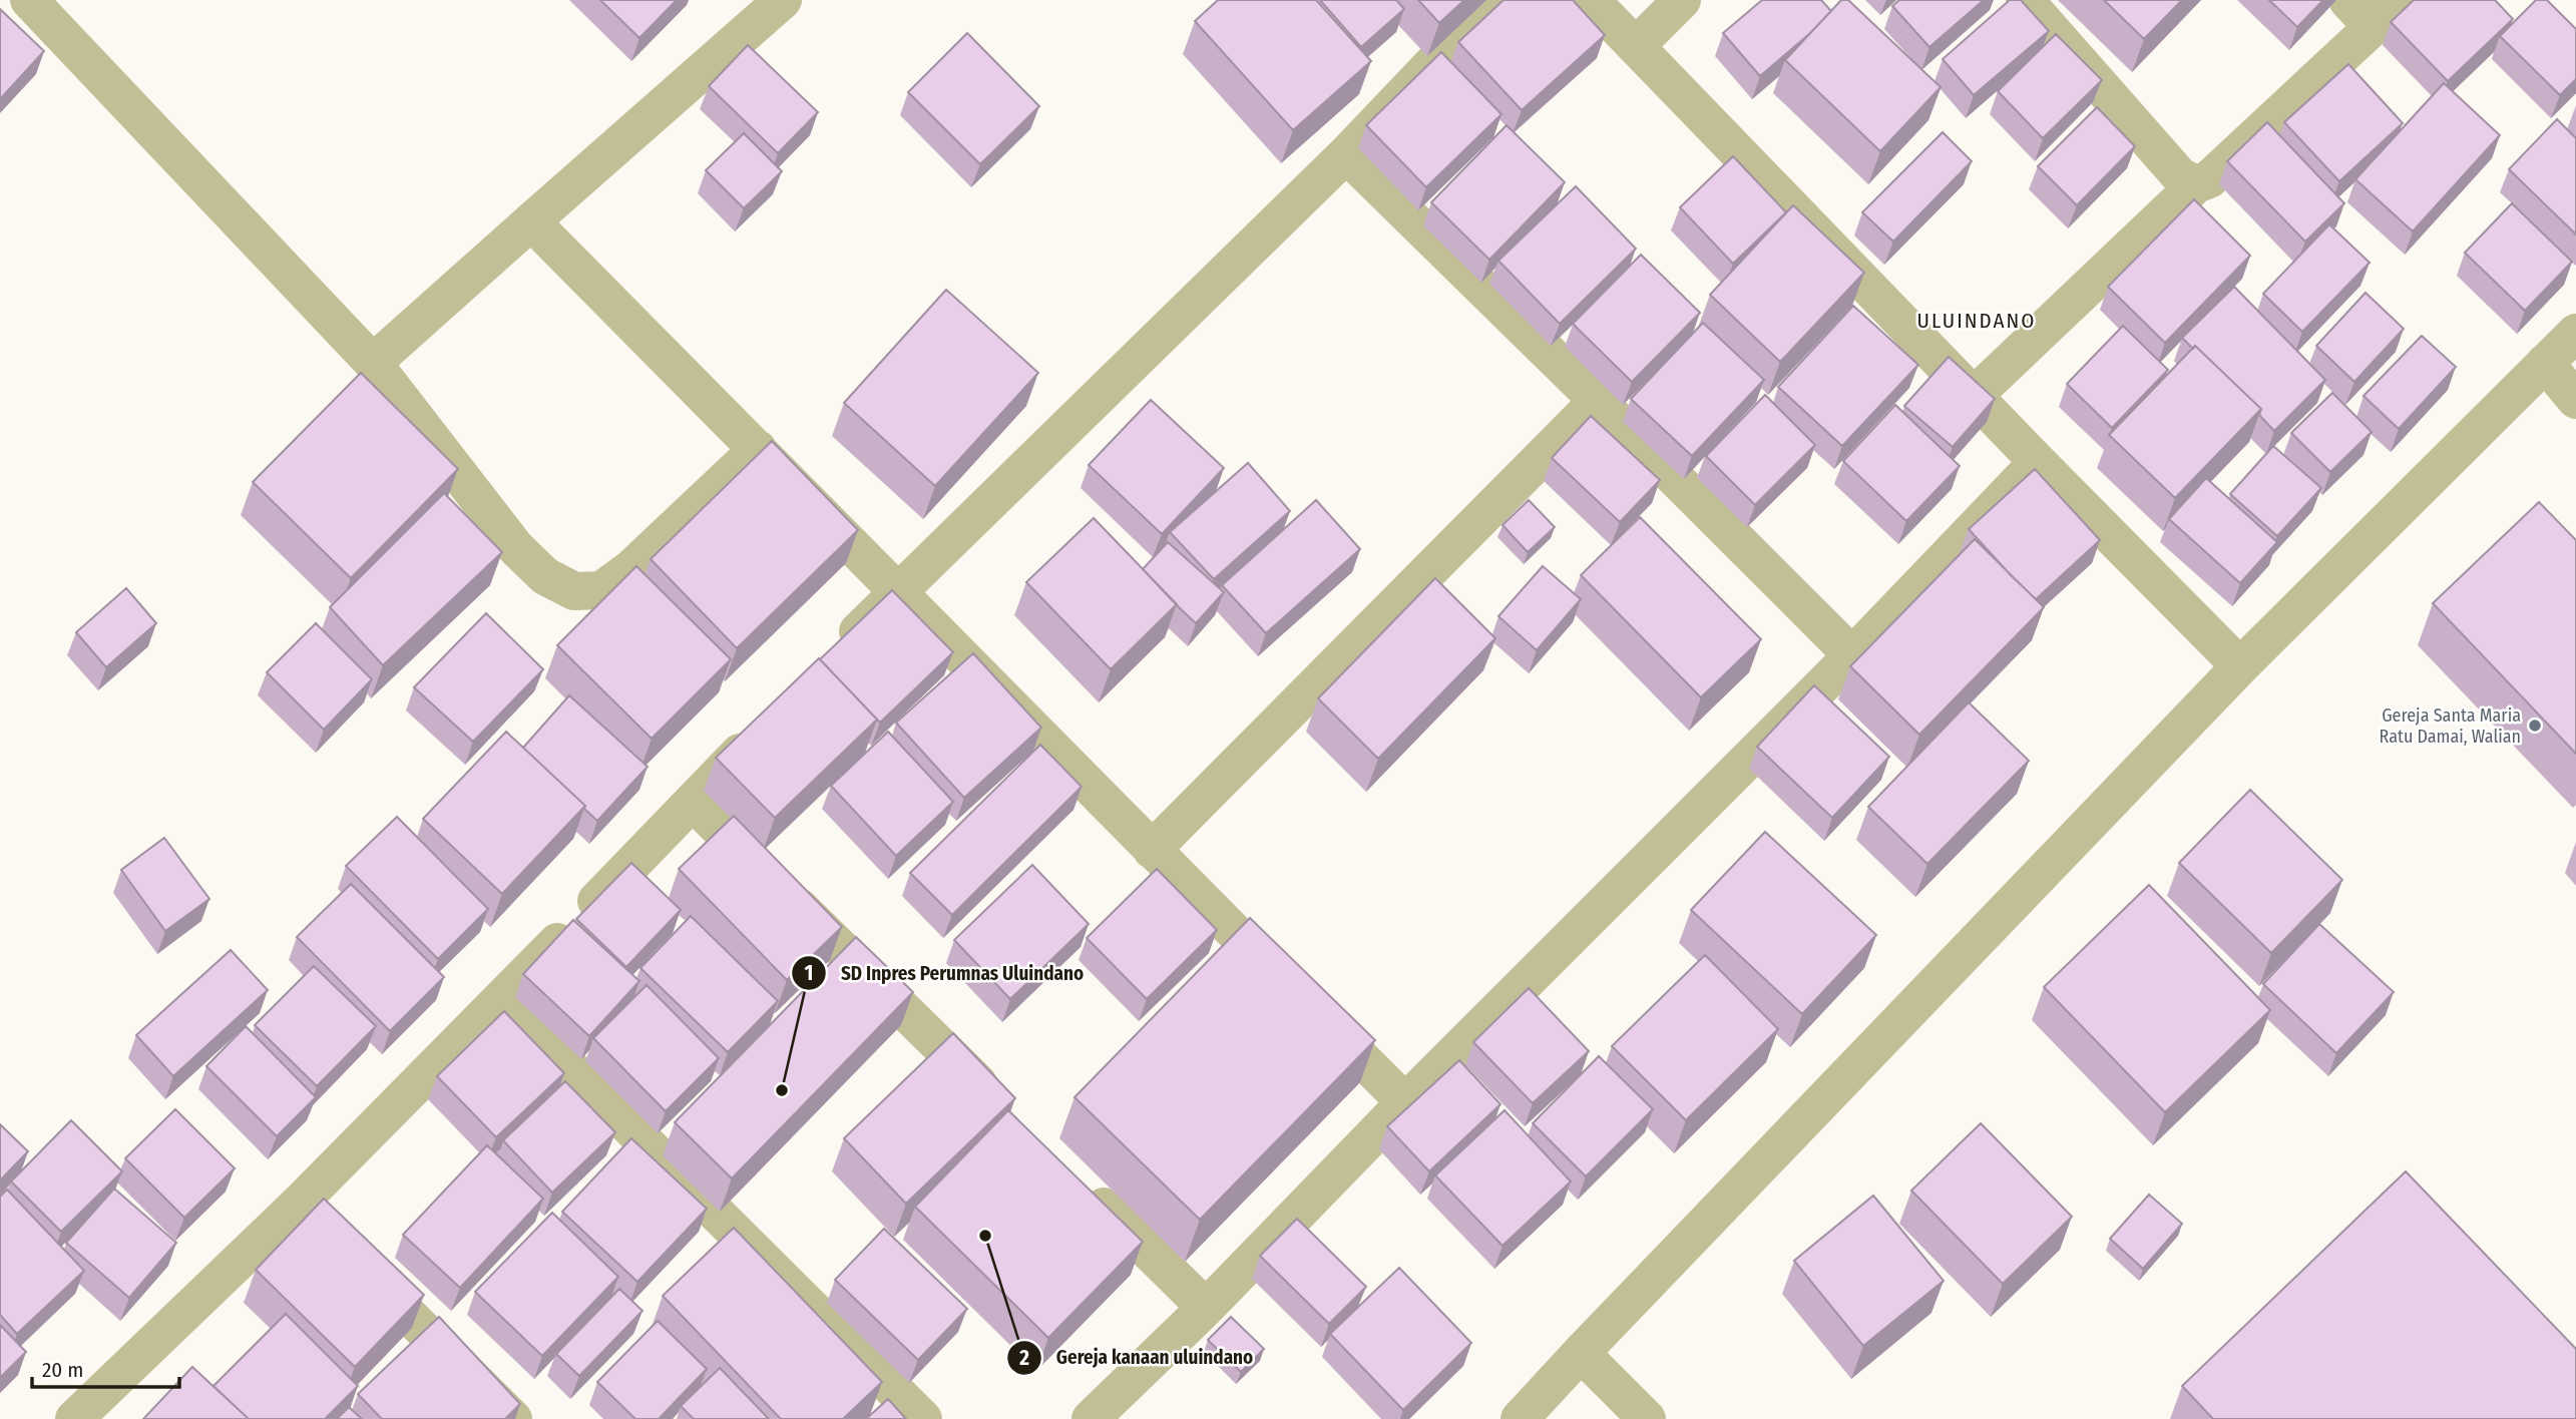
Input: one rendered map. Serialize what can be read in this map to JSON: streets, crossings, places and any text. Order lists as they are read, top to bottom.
{
  "districts": ["ULUINDANO"],
  "places": ["Gereja Santa Maria Ratu Damai, Walian", "SD Inpres Perumnas Uluindano", "Gereja kanaan uluindano"],
  "scale_bar": "20 m"
}
